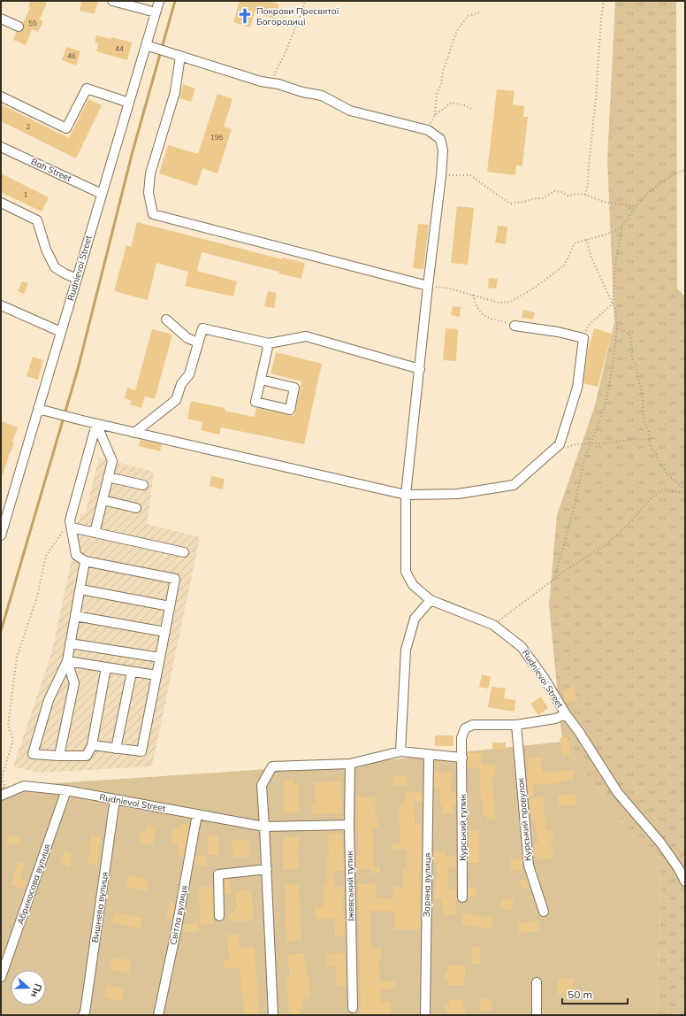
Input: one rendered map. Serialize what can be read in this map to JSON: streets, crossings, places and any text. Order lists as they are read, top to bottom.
{
  "streets": {
    "street": [
      "Bah Street",
      "Rudnievoi Street",
      "Курський провулок",
      "Курський тупик",
      "Абрикосова вулиця",
      "Зоряна вулиця",
      "Іжевський тупик",
      "Вишнева вулиця",
      "Світла вулиця"
    ]
  },
  "crossings": [
    ["Bah Street", "Rudnievoi Street"],
    ["Rudnievoi Street", "Курський провулок"],
    ["Rudnievoi Street", "Курський тупик"],
    ["Rudnievoi Street", "Абрикосова вулиця"],
    ["Rudnievoi Street", "Іжевський тупик"],
    ["Rudnievoi Street", "Вишнева вулиця"],
    ["Rudnievoi Street", "Світла вулиця"]
  ],
  "places": {
    "church": ["Покрови Пресвятої Богородиці"]
  },
  "house_numbers": [
    "55",
    "44",
    "46",
    "2",
    "19б",
    "1"
  ],
  "scale_bar": "50 m",
  "north": "right"
}
